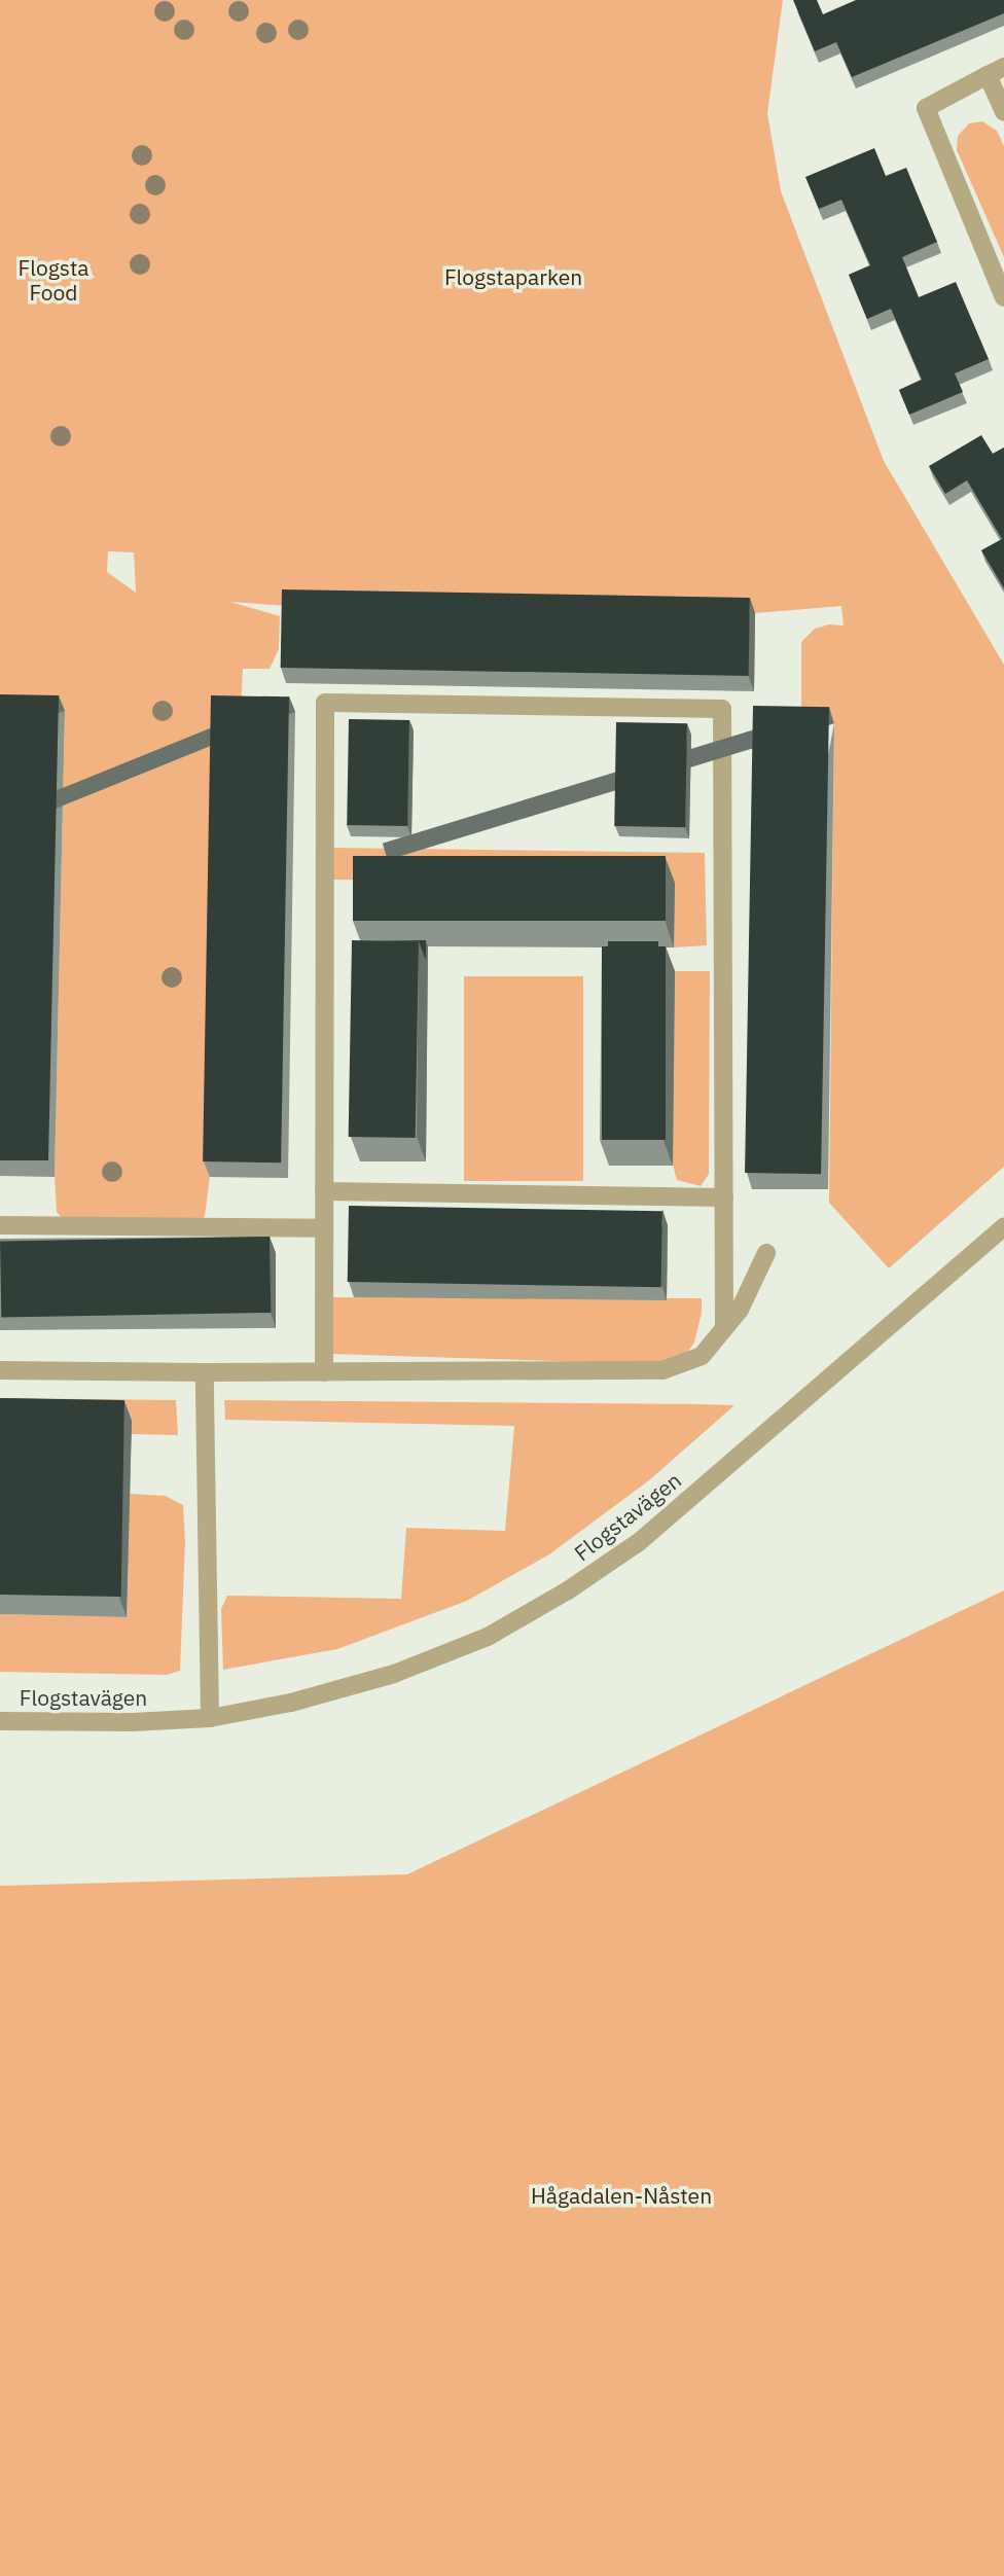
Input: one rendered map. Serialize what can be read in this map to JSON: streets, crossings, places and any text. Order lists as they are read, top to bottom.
{
  "streets": {
    "street": ["Flogstavägen"]
  },
  "parks": ["Flogsta Food", "Flogstaparken", "Hågadalen-Nåsten"]
}
